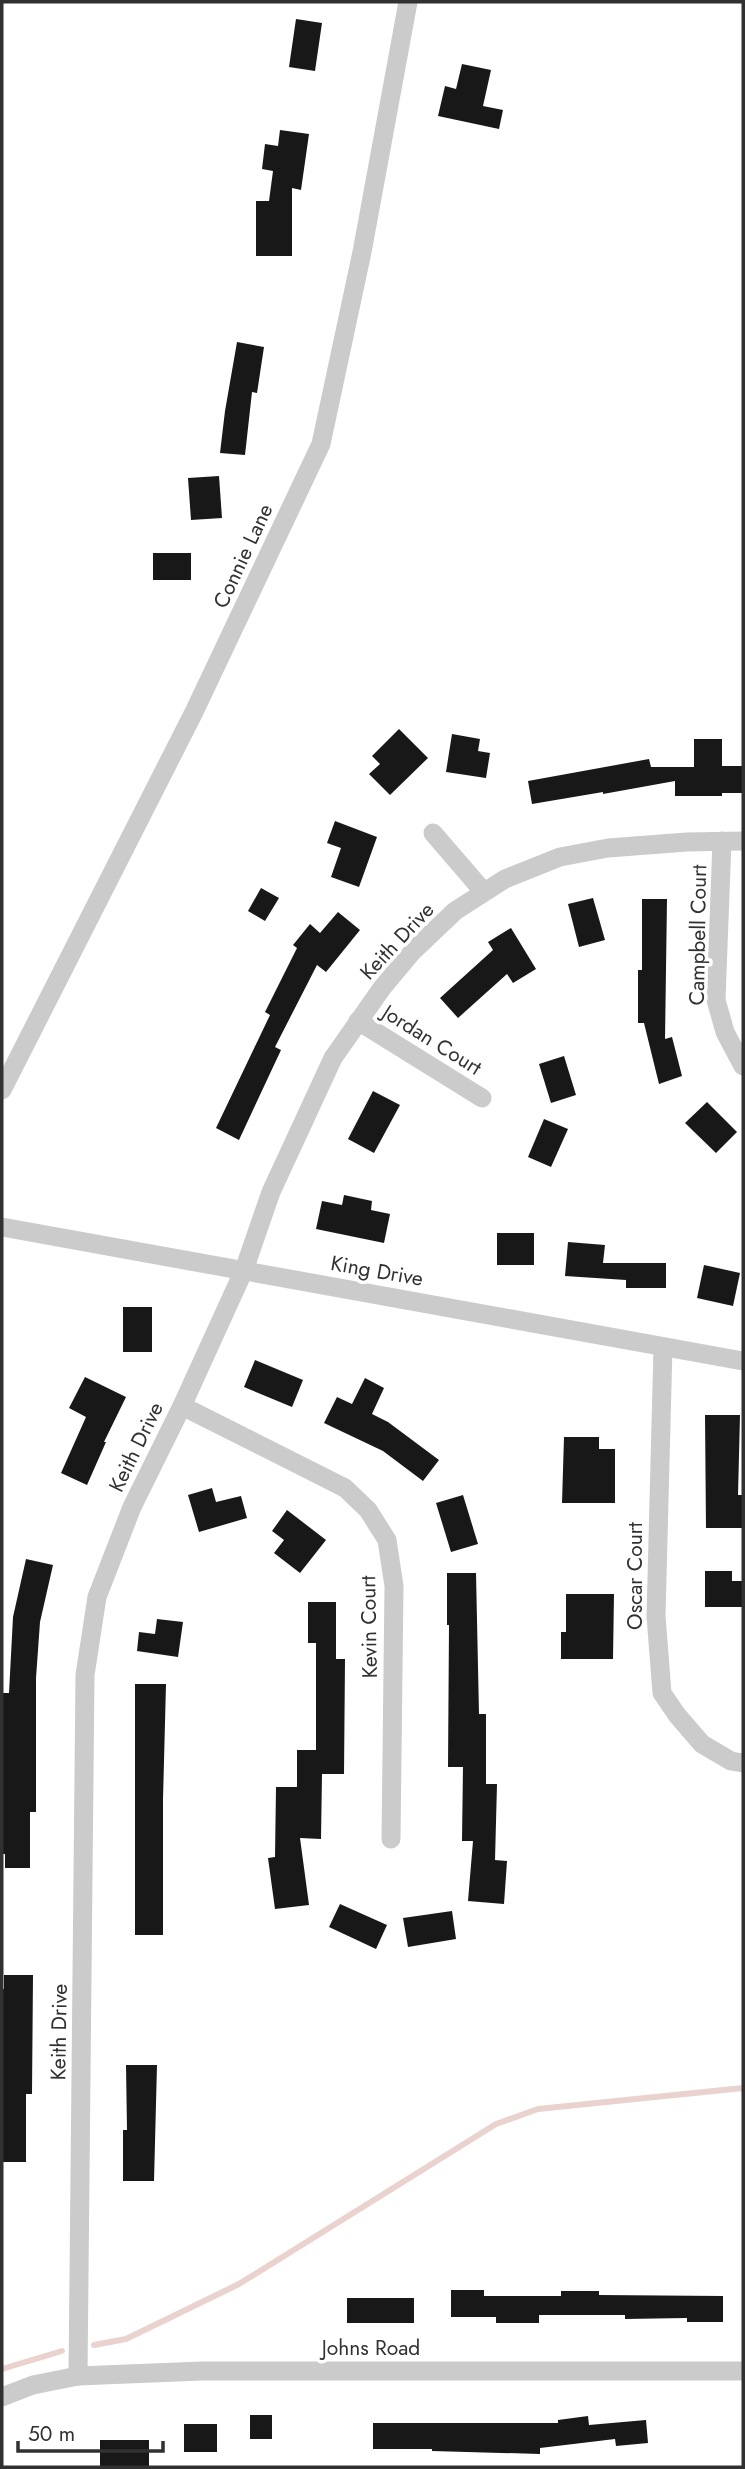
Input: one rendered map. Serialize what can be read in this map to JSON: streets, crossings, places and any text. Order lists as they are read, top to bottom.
{
  "streets": {
    "street": [
      "Connie Lane",
      "Campbell Court",
      "Keith Drive",
      "Jordan Court",
      "King Drive",
      "Oscar Court",
      "Kevin Court",
      "Johns Road"
    ]
  },
  "crossings": [
    ["Campbell Court", "Keith Drive"],
    ["Keith Drive", "Jordan Court"],
    ["Keith Drive", "King Drive"],
    ["Keith Drive", "Kevin Court"],
    ["Keith Drive", "Johns Road"],
    ["King Drive", "Oscar Court"]
  ],
  "scale_bar": "50 m"
}
